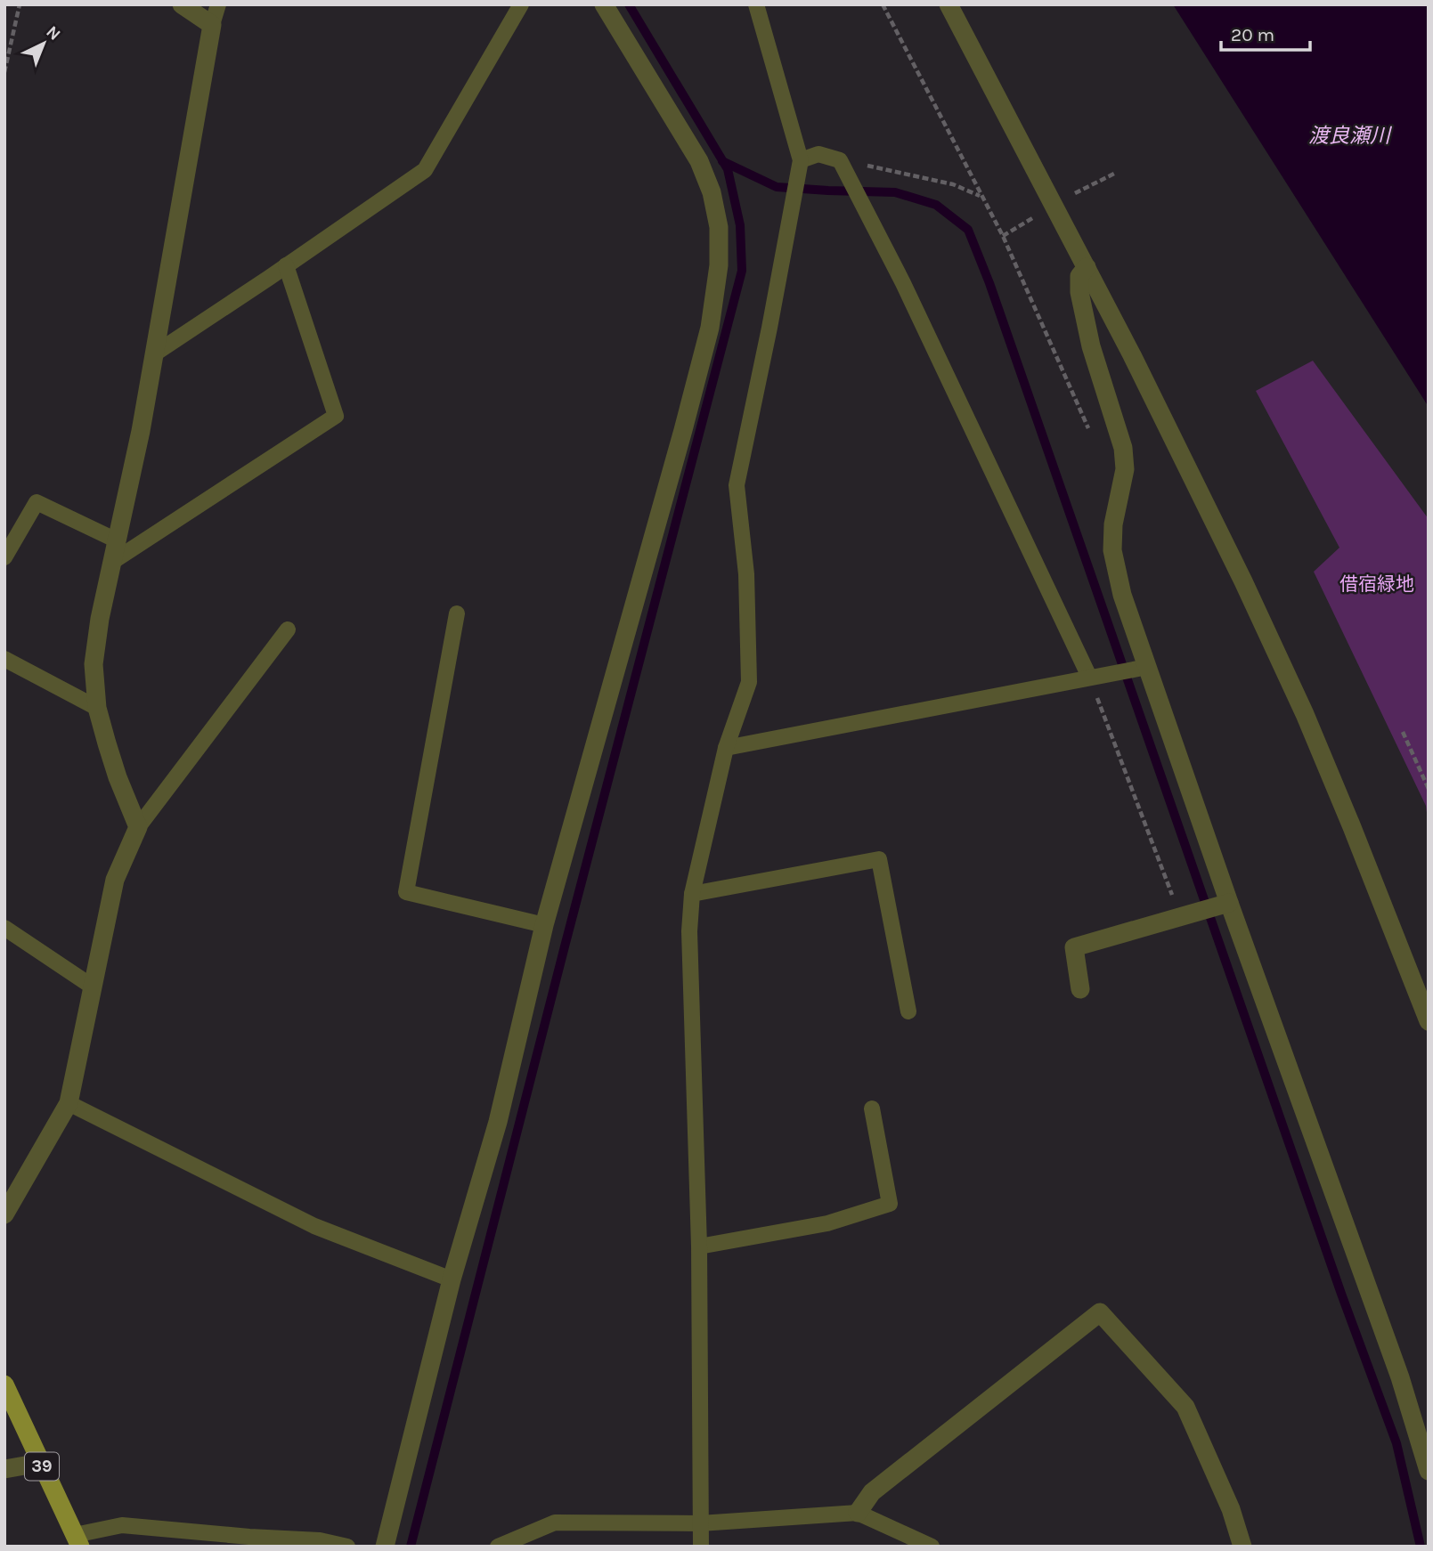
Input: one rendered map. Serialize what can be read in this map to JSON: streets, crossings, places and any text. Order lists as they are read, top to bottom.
{
  "streets": {
    "main road": ["39"]
  },
  "water": ["渡良瀬川"],
  "parks": ["借宿緑地"],
  "scale_bar": "20 m",
  "north": "top right"
}
